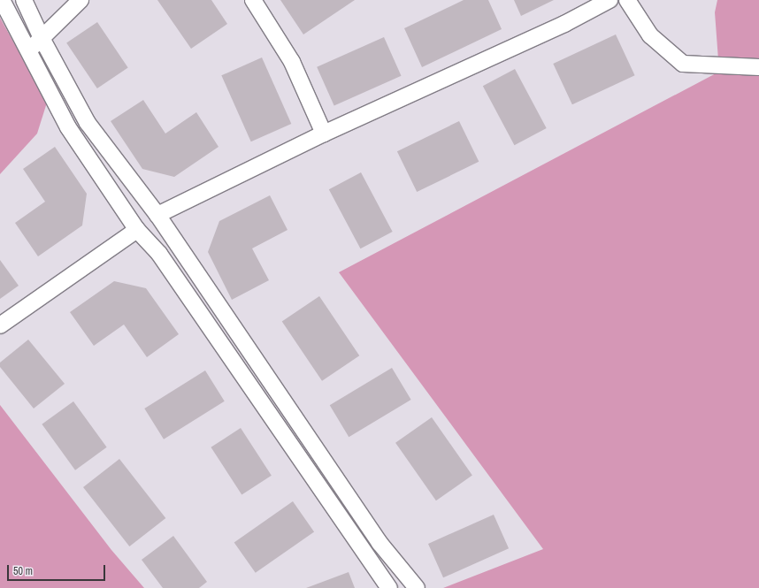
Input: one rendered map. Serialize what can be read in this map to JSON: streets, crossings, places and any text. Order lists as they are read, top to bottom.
{
  "scale_bar": "50 m"
}
